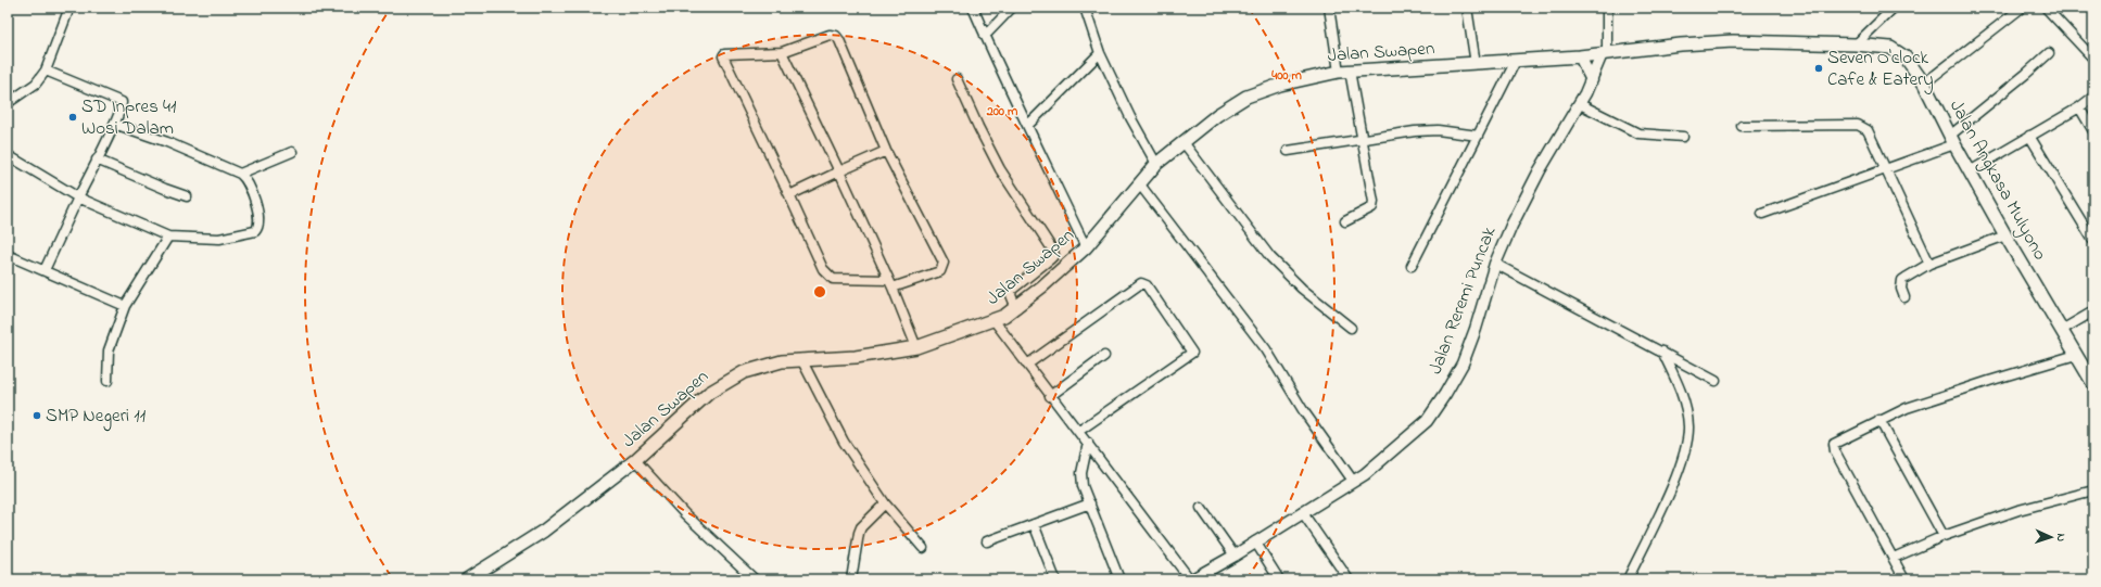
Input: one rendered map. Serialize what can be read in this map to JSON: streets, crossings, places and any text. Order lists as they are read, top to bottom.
{
  "streets": {
    "main road": ["Jalan Swapen", "Jalan Angkasa Mulyono"],
    "street": ["Jalan Reremi Puncak"]
  },
  "crossings": [
    ["Jalan Angkasa Mulyono", "Jalan Reremi Puncak"]
  ],
  "places": ["Seven O'clock Cafe & Eatery", "SD Inpres 41 Wosi Dalam", "SMP Negeri 11"],
  "north": "right",
  "rings": ["400 m", "200 m"]
}
